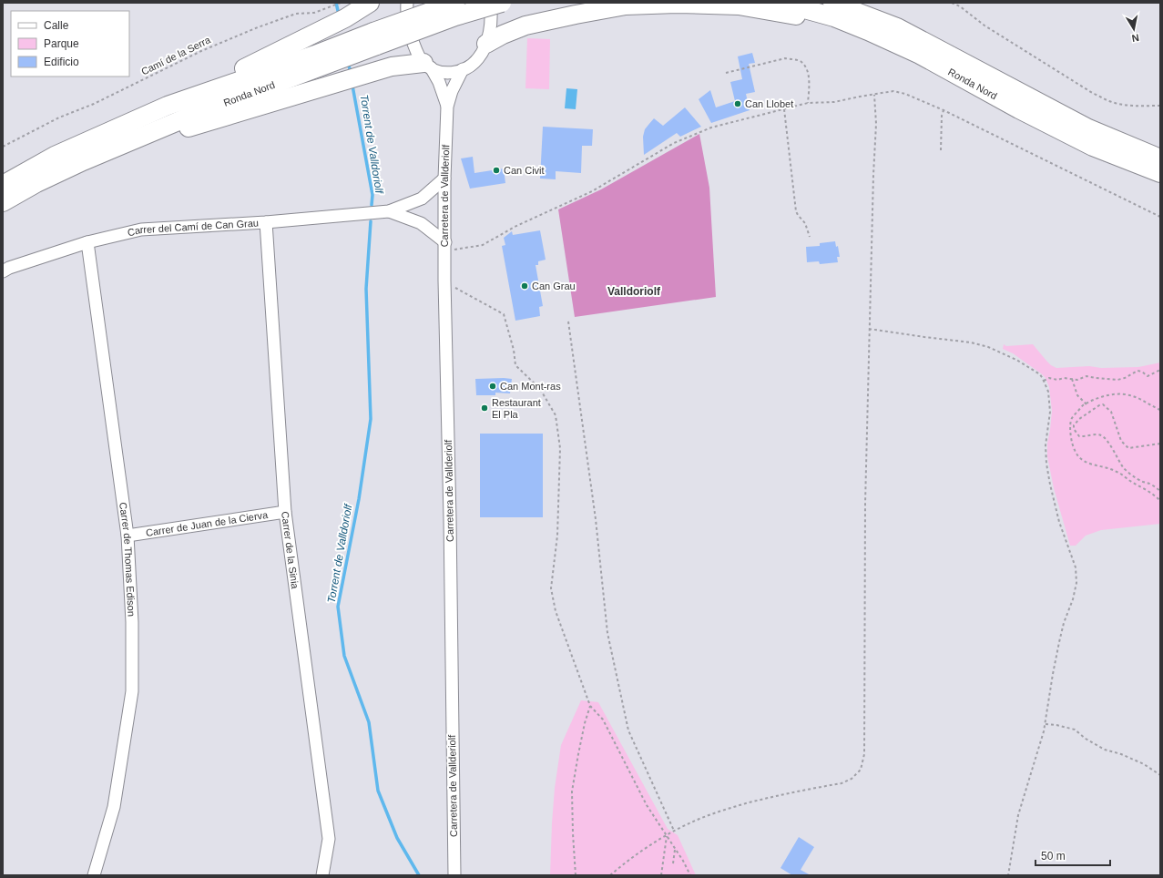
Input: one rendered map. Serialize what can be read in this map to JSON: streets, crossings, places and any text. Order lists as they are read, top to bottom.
{
  "streets": {
    "highway": ["Ronda Nord"],
    "street": [
      "Carretera de Vallderiolf",
      "Carrer del Camí de Can Grau",
      "Carrer de Juan de la Cierva",
      "Carrer de la Sinia",
      "Carrer de Thomas Edison"
    ],
    "path": ["Camí de la Serra"]
  },
  "crossings": [
    ["Carretera de Vallderiolf", "Carrer del Camí de Can Grau"],
    ["Carrer del Camí de Can Grau", "Carrer de la Sinia"],
    ["Carrer del Camí de Can Grau", "Carrer de Thomas Edison"],
    ["Carrer de Juan de la Cierva", "Carrer de la Sinia"],
    ["Carrer de Juan de la Cierva", "Carrer de Thomas Edison"]
  ],
  "districts": ["Valldoriolf"],
  "water": ["Torrent de Valldoriolf"],
  "places": [
    "Can Llobet",
    "Can Civit",
    "Can Grau",
    "Can Mont-ras",
    "Restaurant El Pla"
  ],
  "legend": ["Calle", "Parque", "Edificio"],
  "scale_bar": "50 m",
  "north": "bottom"
}
